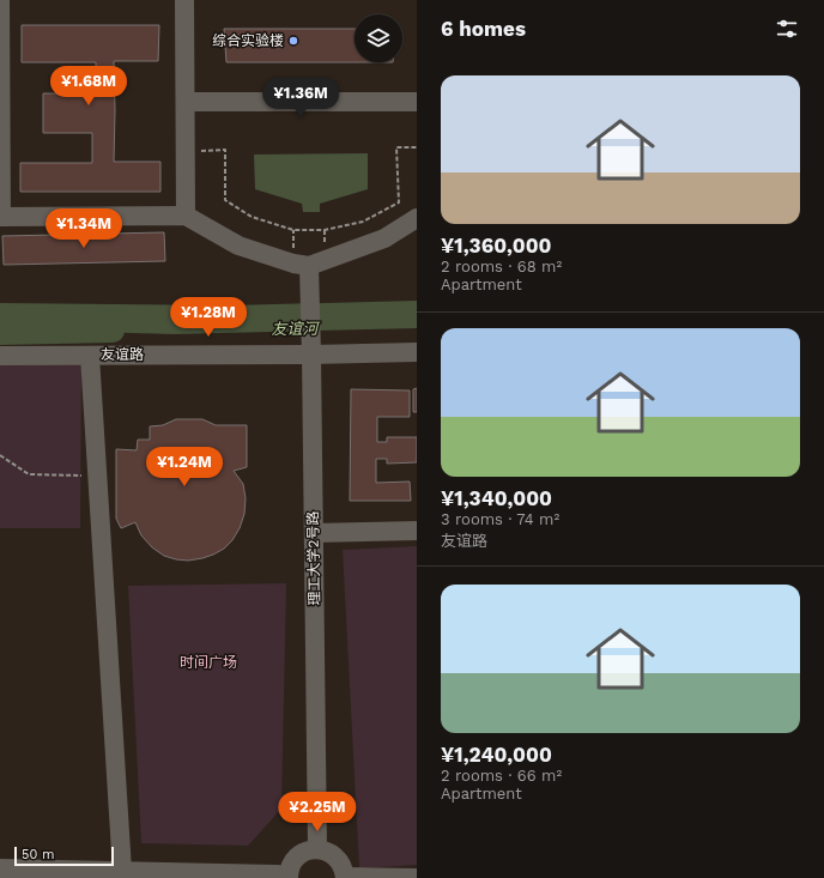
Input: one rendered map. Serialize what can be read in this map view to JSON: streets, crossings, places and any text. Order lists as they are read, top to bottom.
{
  "streets": {
    "street": ["友谊路", "理工大学2号路"]
  },
  "crossings": [
    ["友谊路", "理工大学2号路"]
  ],
  "water": ["友谊河"],
  "parks": ["时间广场"],
  "places": ["综合实验楼"],
  "scale_bar": "50 m",
  "page": {
    "heading": "6 homes",
    "list": [
      {
        "name": "¥1,360,000",
        "note": "2 rooms · 68 m² · Apartment"
      },
      {
        "name": "¥1,340,000",
        "note": "3 rooms · 74 m² · 友谊路"
      },
      {
        "name": "¥1,240,000",
        "note": "2 rooms · 66 m² · Apartment"
      }
    ],
    "price": [
      "¥1.68M",
      "¥1.36M",
      "¥1.34M",
      "¥1.28M",
      "¥1.24M",
      "¥2.25M"
    ],
    "scale": "50 m"
  }
}
